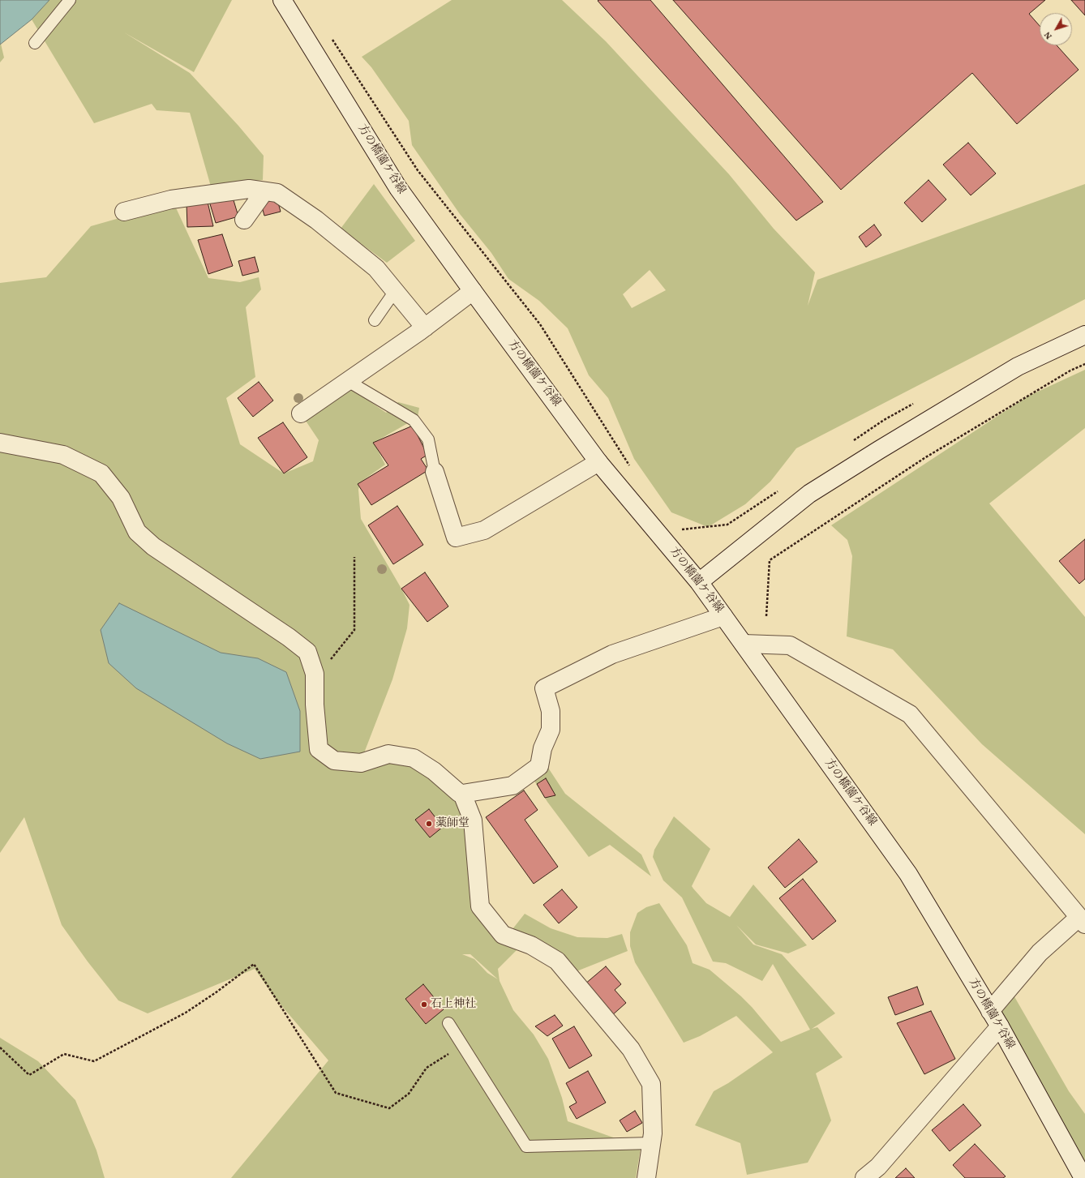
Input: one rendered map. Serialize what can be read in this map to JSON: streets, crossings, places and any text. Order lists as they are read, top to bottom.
{
  "streets": {
    "street": ["方の橋薗ケ谷線"]
  },
  "places": ["薬師堂", "石上神社"],
  "north": "bottom left"
}
